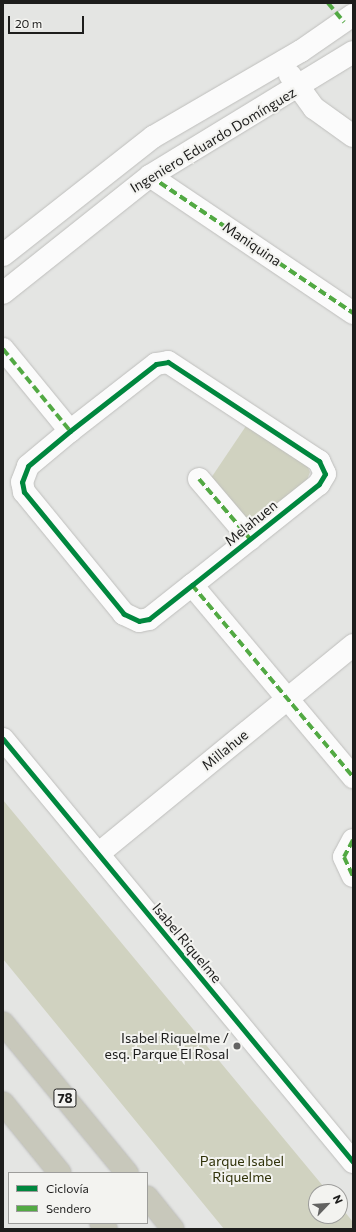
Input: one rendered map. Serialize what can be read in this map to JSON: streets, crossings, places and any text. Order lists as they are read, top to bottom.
{
  "streets": {
    "highway": ["78"],
    "street": [
      "Ingeniero Eduardo Domínguez",
      "Maniquina",
      "Melahuen",
      "Millahue",
      "Isabel Riquelme"
    ]
  },
  "crossings": [
    ["Ingeniero Eduardo Domínguez", "Maniquina"],
    ["Millahue", "Isabel Riquelme"]
  ],
  "parks": ["Parque Isabel Riquelme"],
  "places": ["Isabel Riquelme / esq. Parque El Rosal"],
  "legend": ["Ciclovía", "Sendero"],
  "scale_bar": "20 m",
  "north": "top right"
}
